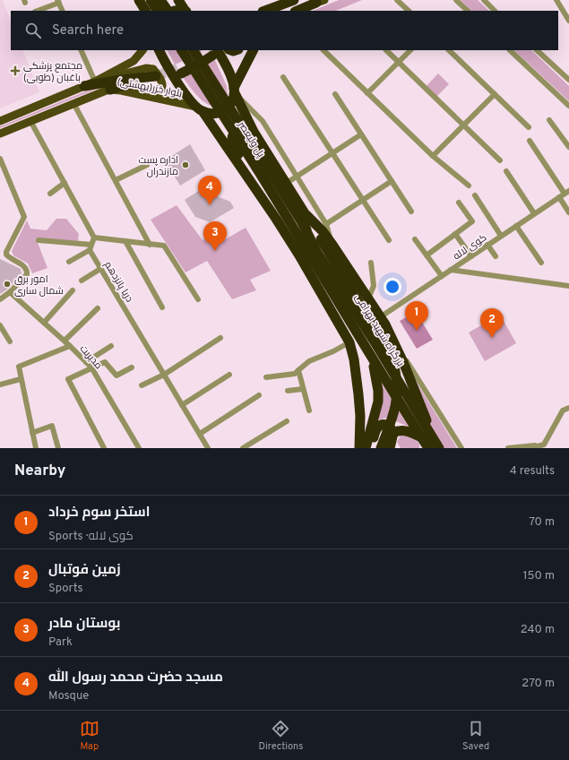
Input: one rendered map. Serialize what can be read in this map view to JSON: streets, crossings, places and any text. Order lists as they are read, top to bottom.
{
  "streets": {
    "highway": ["پل ولیعصر", "بزرگراه شهید بهرامی"],
    "main road": ["بلوار خزر(بهشتی)"],
    "street": ["کوی لاله", "دریا پانزدهم", "مدیریت"]
  },
  "crossings": [
    ["پل ولیعصر", "بزرگراه شهید بهرامی"]
  ],
  "places": {
    "health": ["مجتمع پزشکی باغبان (طوبی)"],
    "other": ["اداره پست مازندران", "امور برق شمال ساری"]
  },
  "page": {
    "search": "Search here",
    "pins": [
      "4",
      "3",
      "1",
      "2"
    ],
    "heading": ["Nearby", "4 results"],
    "list": [
      {
        "mark": "1",
        "name": "استخر سوم خرداد",
        "note": "Sports · کوی لاله",
        "value": "70 m"
      },
      {
        "mark": "2",
        "name": "زمین فوتبال",
        "note": "Sports",
        "value": "150 m"
      },
      {
        "mark": "3",
        "name": "بوستان مادر",
        "note": "Park",
        "value": "240 m"
      },
      {
        "mark": "4",
        "name": "مسجد حضرت محمد رسول الله",
        "note": "Mosque",
        "value": "270 m"
      }
    ],
    "nav": ["Map", "Directions", "Saved"]
  }
}
